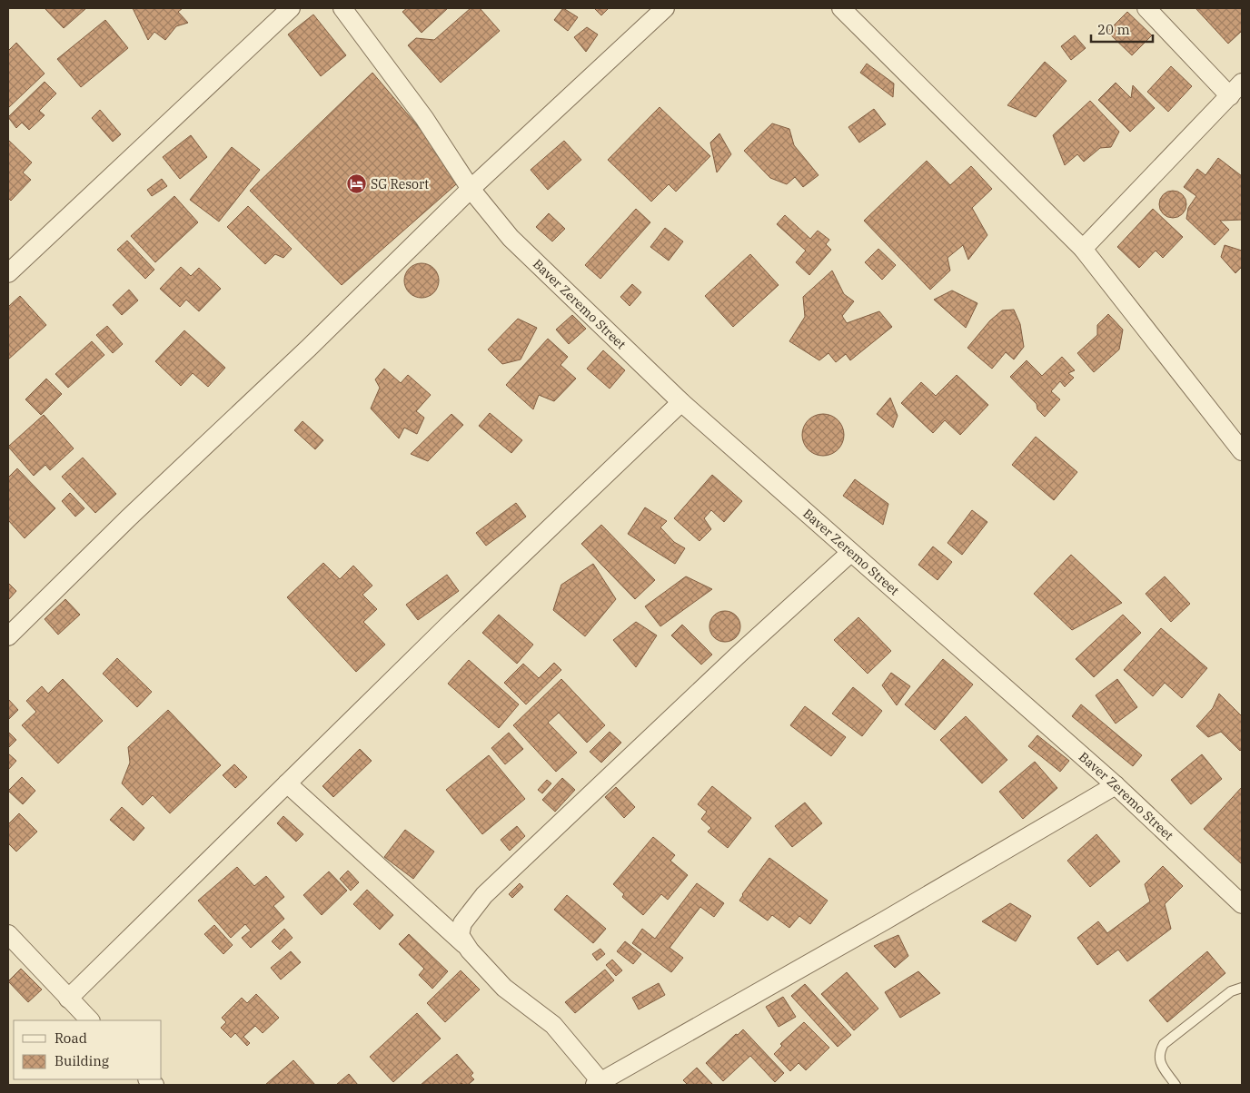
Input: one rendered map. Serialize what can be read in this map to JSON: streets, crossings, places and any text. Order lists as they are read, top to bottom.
{
  "streets": {
    "street": ["Baver Zeremo Street"]
  },
  "places": {
    "hotel": ["SG Resort"]
  },
  "legend": ["Road", "Building"],
  "scale_bar": "20 m"
}
